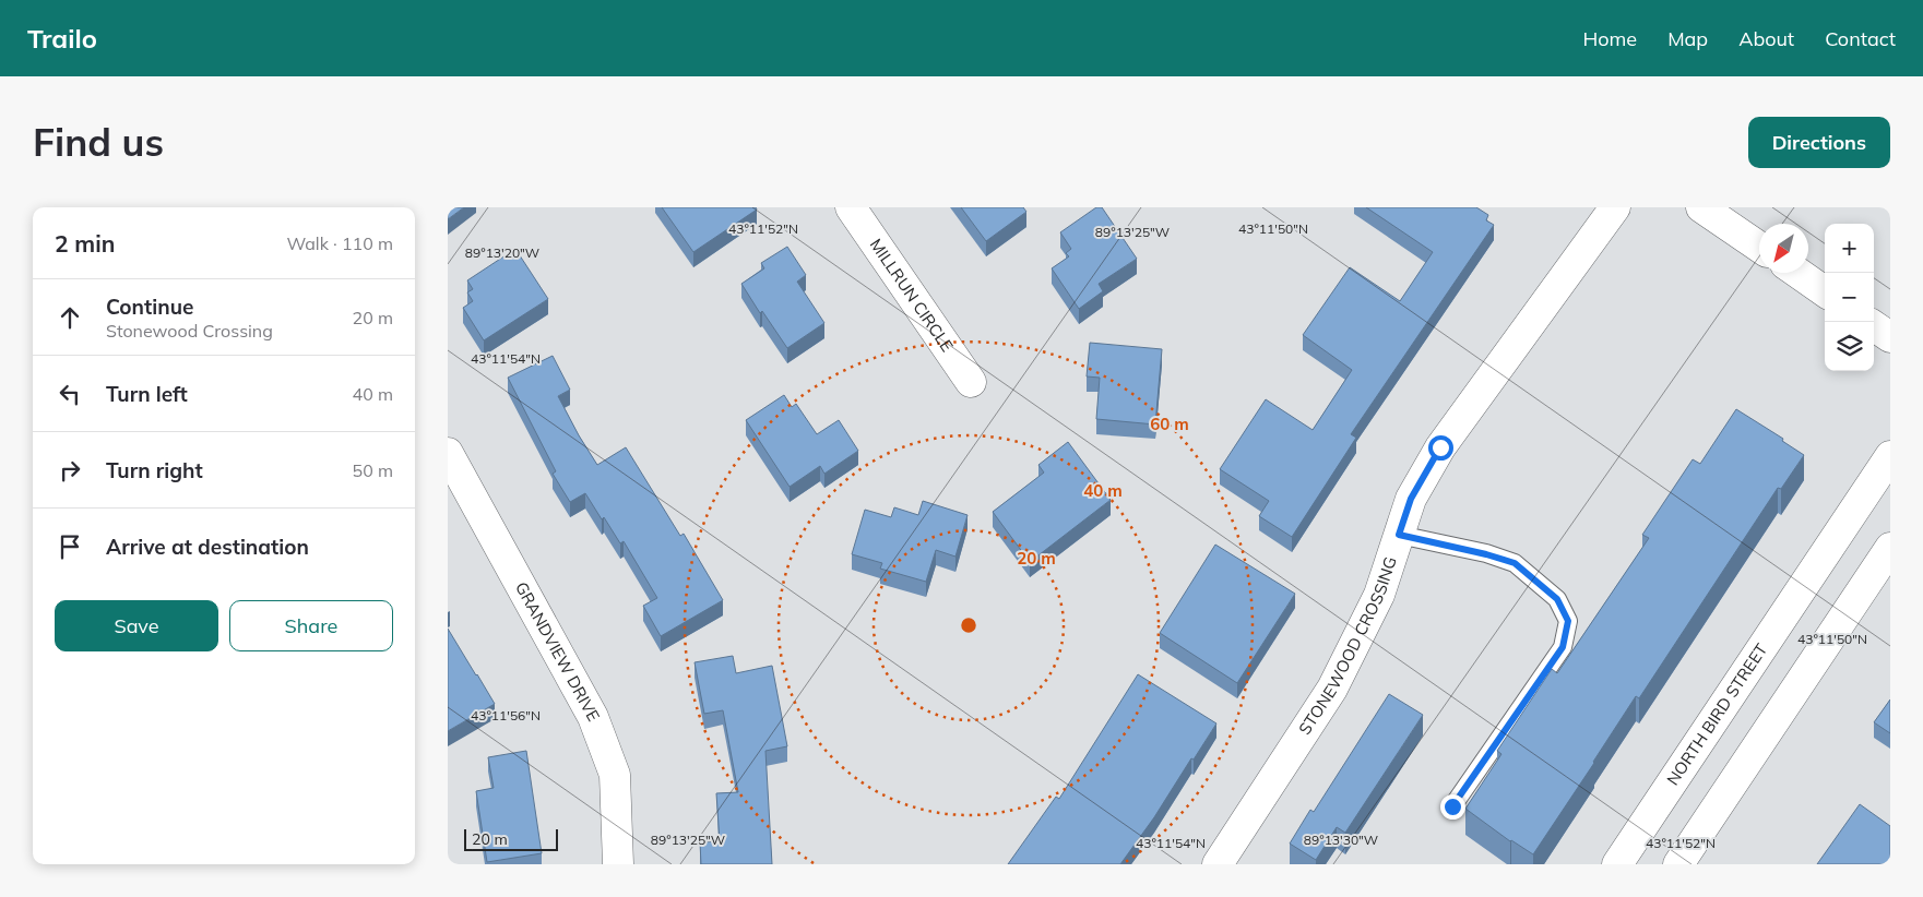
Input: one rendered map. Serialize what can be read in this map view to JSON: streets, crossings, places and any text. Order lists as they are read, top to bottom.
{
  "streets": {
    "street": [
      "MILLRUN CIRCLE",
      "STONEWOOD CROSSING",
      "GRANDVIEW DRIVE",
      "NORTH BIRD STREET"
    ]
  },
  "scale_bar": "20 m",
  "north": "bottom left",
  "page": {
    "header": "Trailo",
    "nav": [
      "Home",
      "Map",
      "About",
      "Contact"
    ],
    "buttons": [
      "Directions",
      ["Save", "Share"]
    ],
    "title": "Find us",
    "heading": ["2 min", "Walk · 110 m"],
    "map_buttons": ["+", "−"],
    "list": [
      ["Continue", "Stonewood Crossing", "20 m"],
      ["Turn left", "40 m"],
      ["Turn right", "50 m"],
      "Arrive at destination"
    ],
    "scale": "20 m"
  },
  "coordinates": [
    "43°11'52\"N",
    "43°11'50\"N",
    "89°13'25\"W",
    "89°13'20\"W",
    "43°11'54\"N",
    "43°11'56\"N",
    "89°13'30\"W"
  ],
  "rings": ["60 m", "40 m", "20 m"]
}
